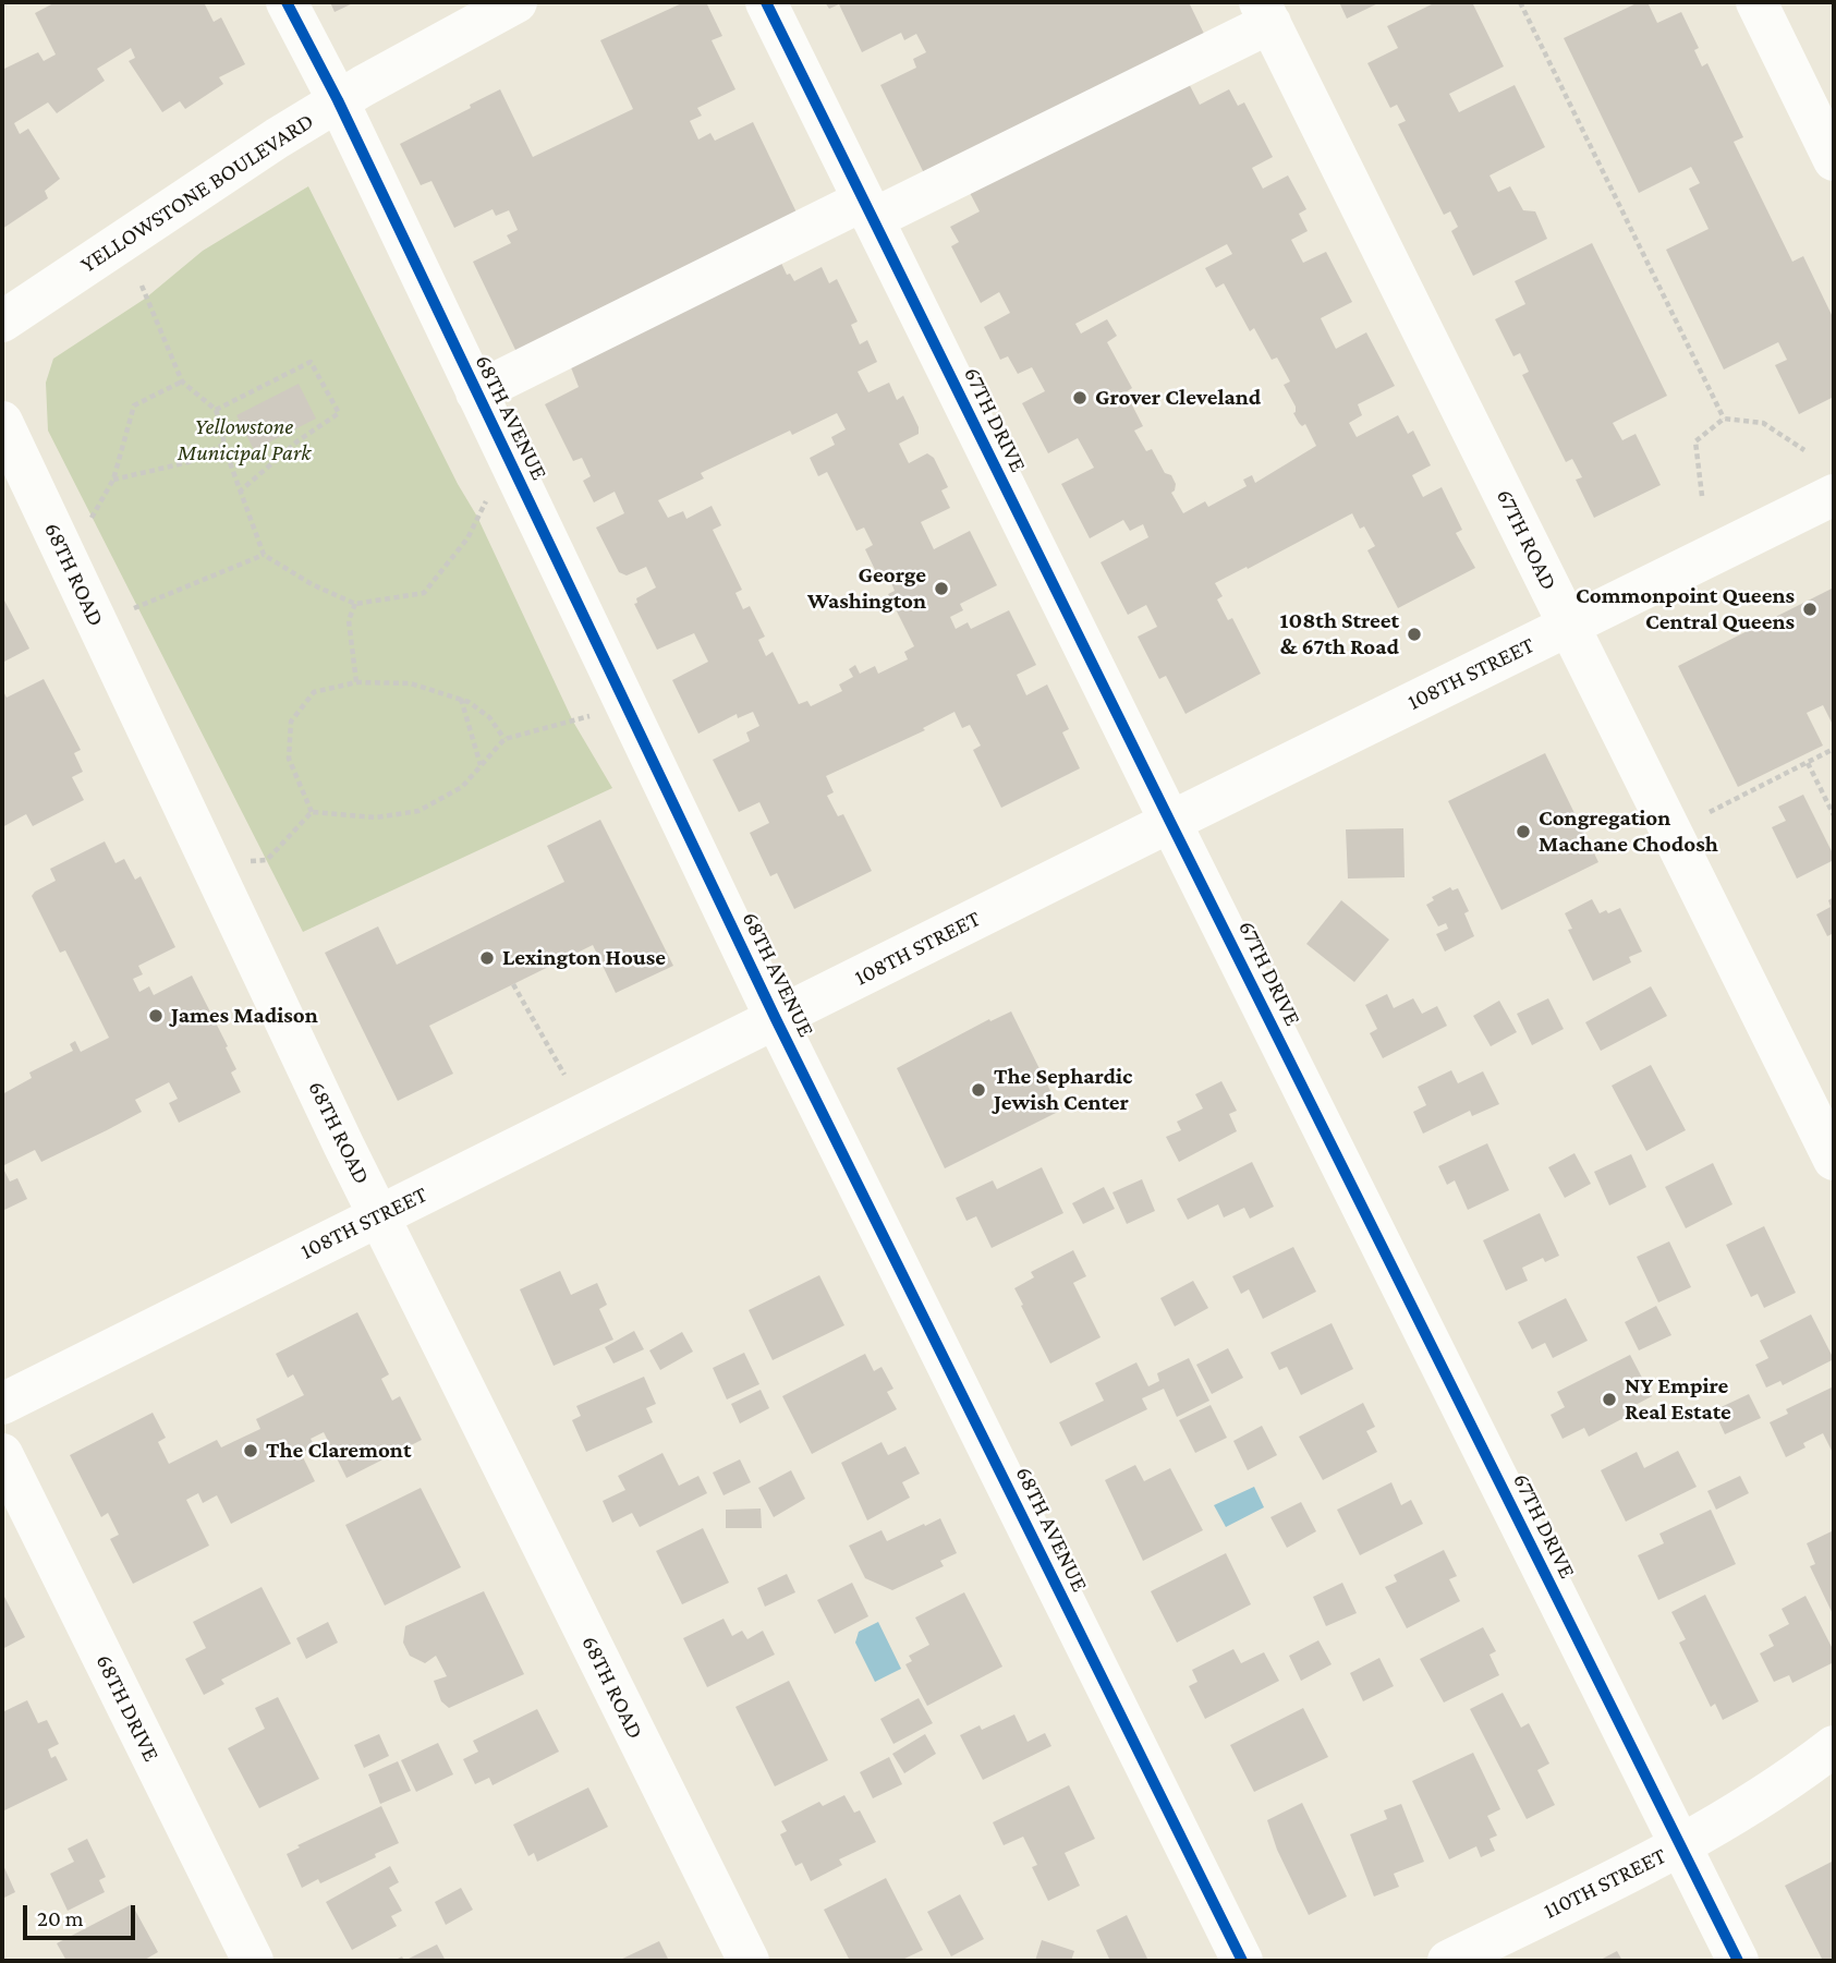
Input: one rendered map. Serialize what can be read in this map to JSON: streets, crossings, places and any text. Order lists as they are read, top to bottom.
{
  "streets": {
    "street": [
      "YELLOWSTONE BOULEVARD",
      "68TH AVENUE",
      "67TH DRIVE",
      "67TH ROAD",
      "68TH ROAD",
      "108TH STREET",
      "68TH DRIVE",
      "110TH STREET"
    ]
  },
  "crossings": [
    ["YELLOWSTONE BOULEVARD", "68TH AVENUE"],
    ["68TH AVENUE", "108TH STREET"],
    ["67TH DRIVE", "108TH STREET"],
    ["67TH DRIVE", "110TH STREET"],
    ["67TH ROAD", "108TH STREET"],
    ["68TH ROAD", "108TH STREET"]
  ],
  "parks": ["Yellowstone Municipal Park"],
  "places": [
    "Grover Cleveland",
    "George Washington",
    "Commonpoint Queens Central Queens",
    "108th Street & 67th Road",
    "Congregation Machane Chodosh",
    "Lexington House",
    "James Madison",
    "The Sephardic Jewish Center",
    "NY Empire Real Estate",
    "The Claremont"
  ],
  "scale_bar": "20 m"
}
